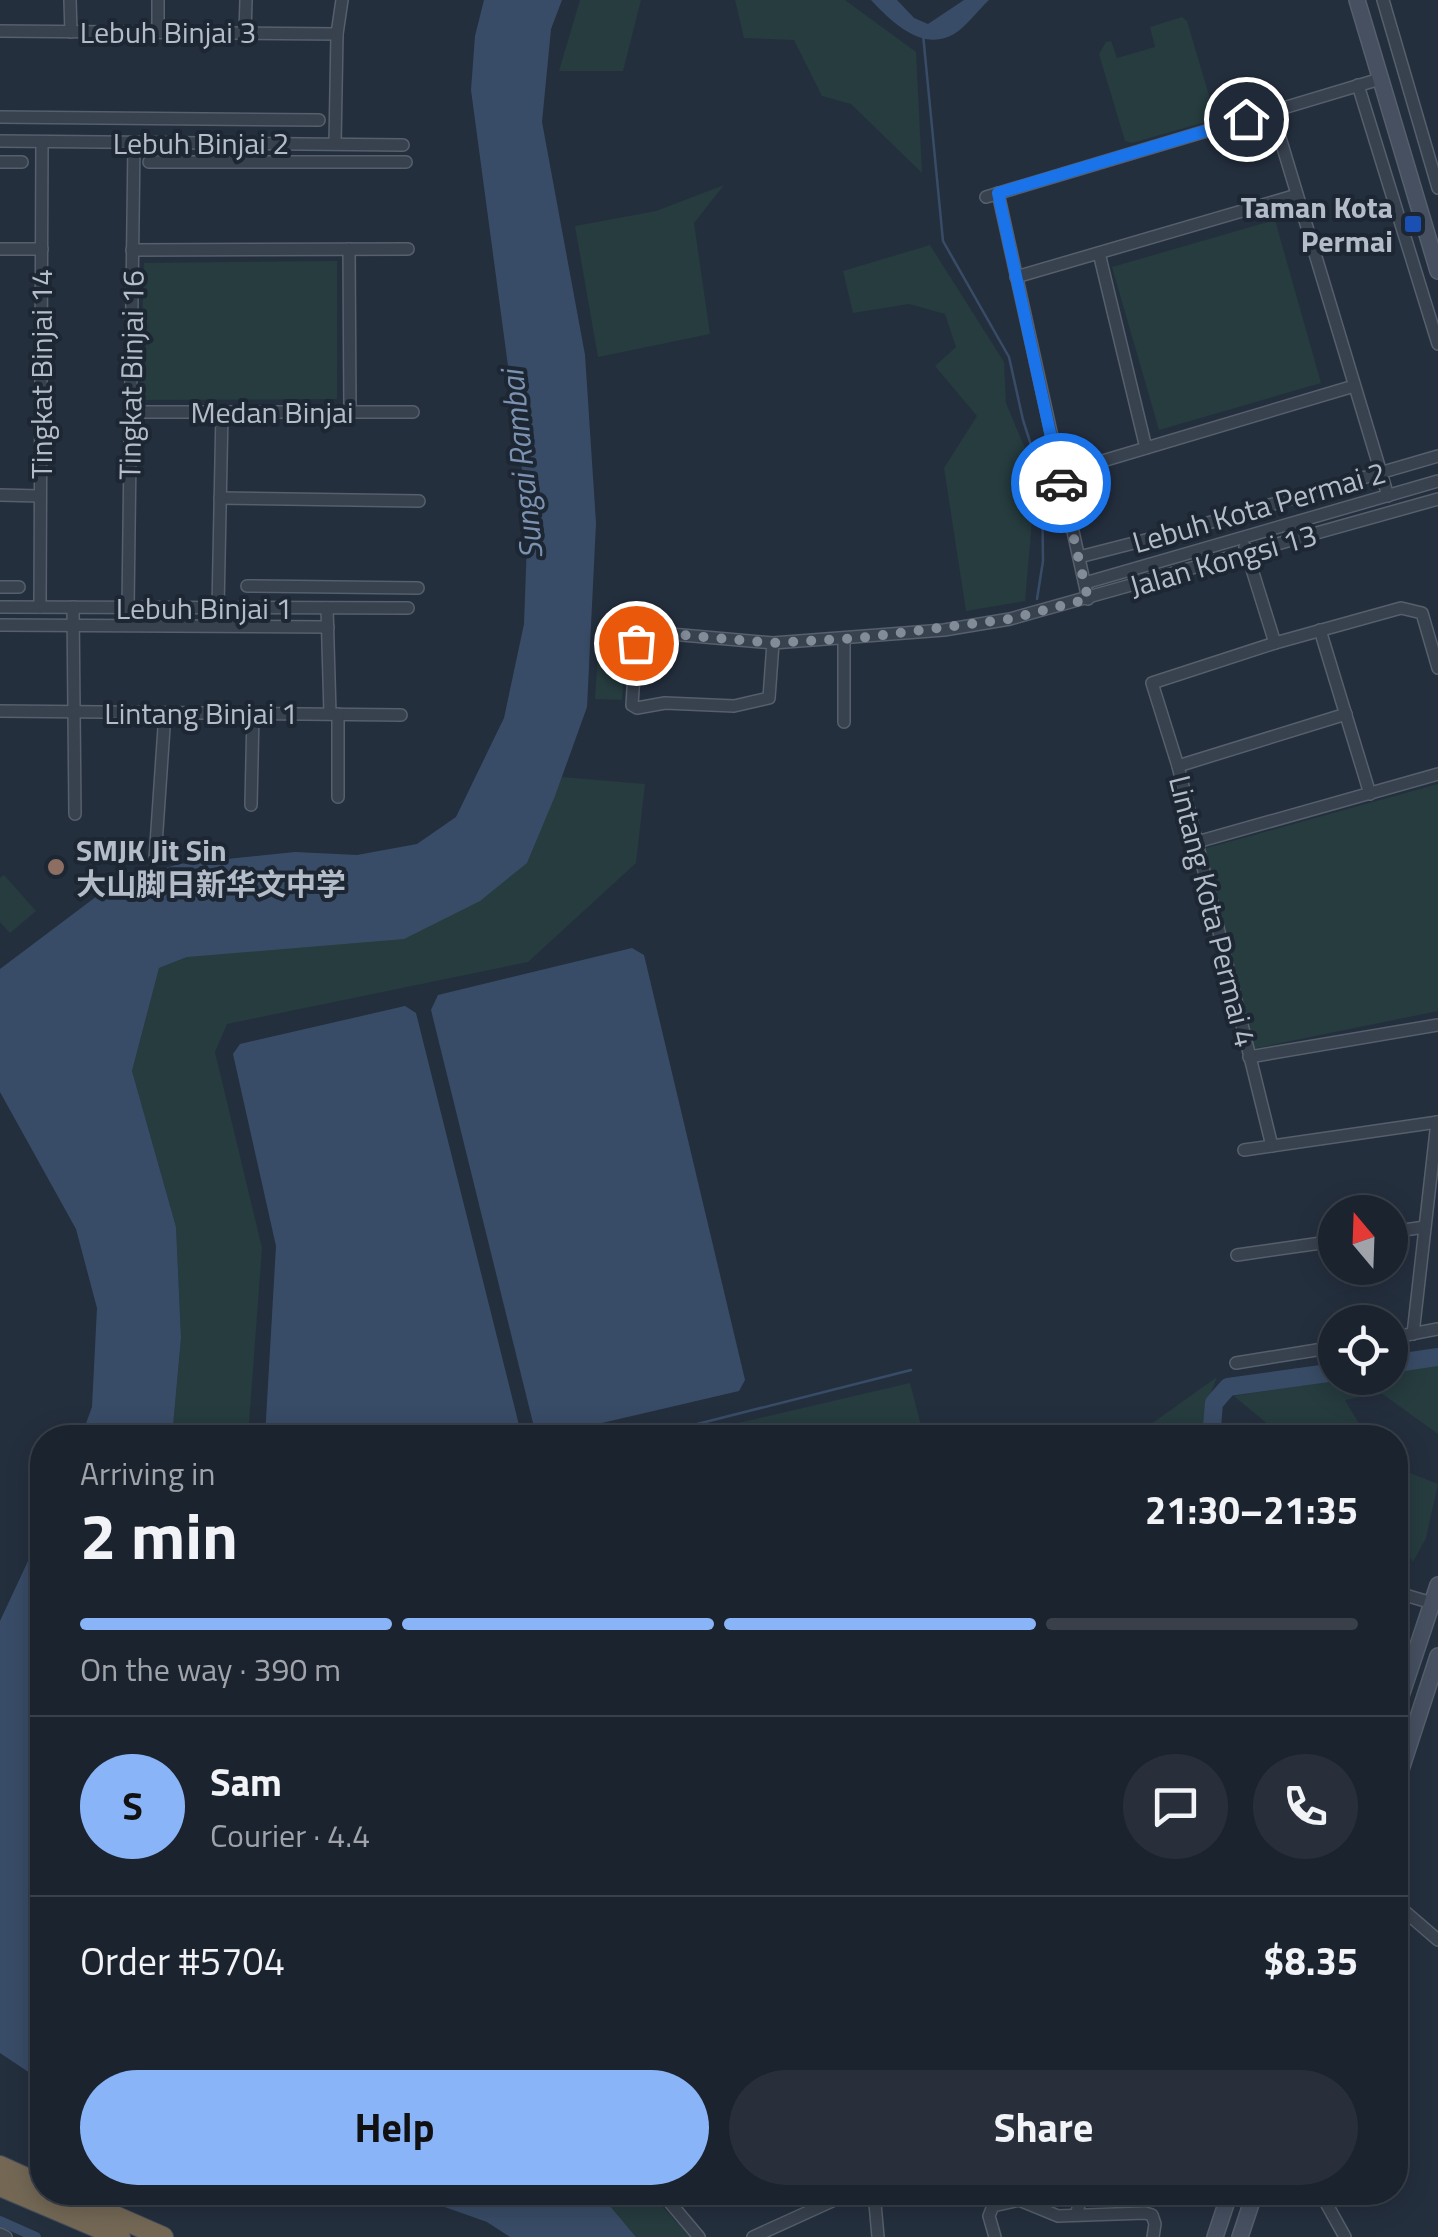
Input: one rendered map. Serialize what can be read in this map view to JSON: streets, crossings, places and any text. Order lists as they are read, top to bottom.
{
  "streets": {
    "street": [
      "Lebuh Binjai 3",
      "Lebuh Binjai 2",
      "Tingkat Binjai 14",
      "Tingkat Binjai 16",
      "Medan Binjai",
      "Lebuh Kota Permai 2",
      "Jalan Kongsi 13",
      "Lebuh Binjai 1",
      "Lintang Binjai 1",
      "Lintang Kota Permai 4"
    ]
  },
  "crossings": [
    ["Lebuh Binjai 2", "Tingkat Binjai 14"],
    ["Lebuh Binjai 2", "Tingkat Binjai 16"],
    ["Tingkat Binjai 14", "Lebuh Binjai 1"],
    ["Tingkat Binjai 16", "Medan Binjai"],
    ["Tingkat Binjai 16", "Lebuh Binjai 1"]
  ],
  "water": ["Sungai Rambai"],
  "places": {
    "transit": ["Taman Kota Permai"],
    "other": ["SMJK Jit Sin 大山脚日新华文中学"]
  },
  "north": "top",
  "page": {
    "heading": ["2 min", "Arriving in", "21:30–21:35"],
    "panel": [
      "Sam",
      "Courier · 4.4",
      "Order #5704",
      "$8.35"
    ],
    "bar": "On the way · 390 m",
    "round": "S",
    "buttons": ["Help", "Share"]
  }
}
